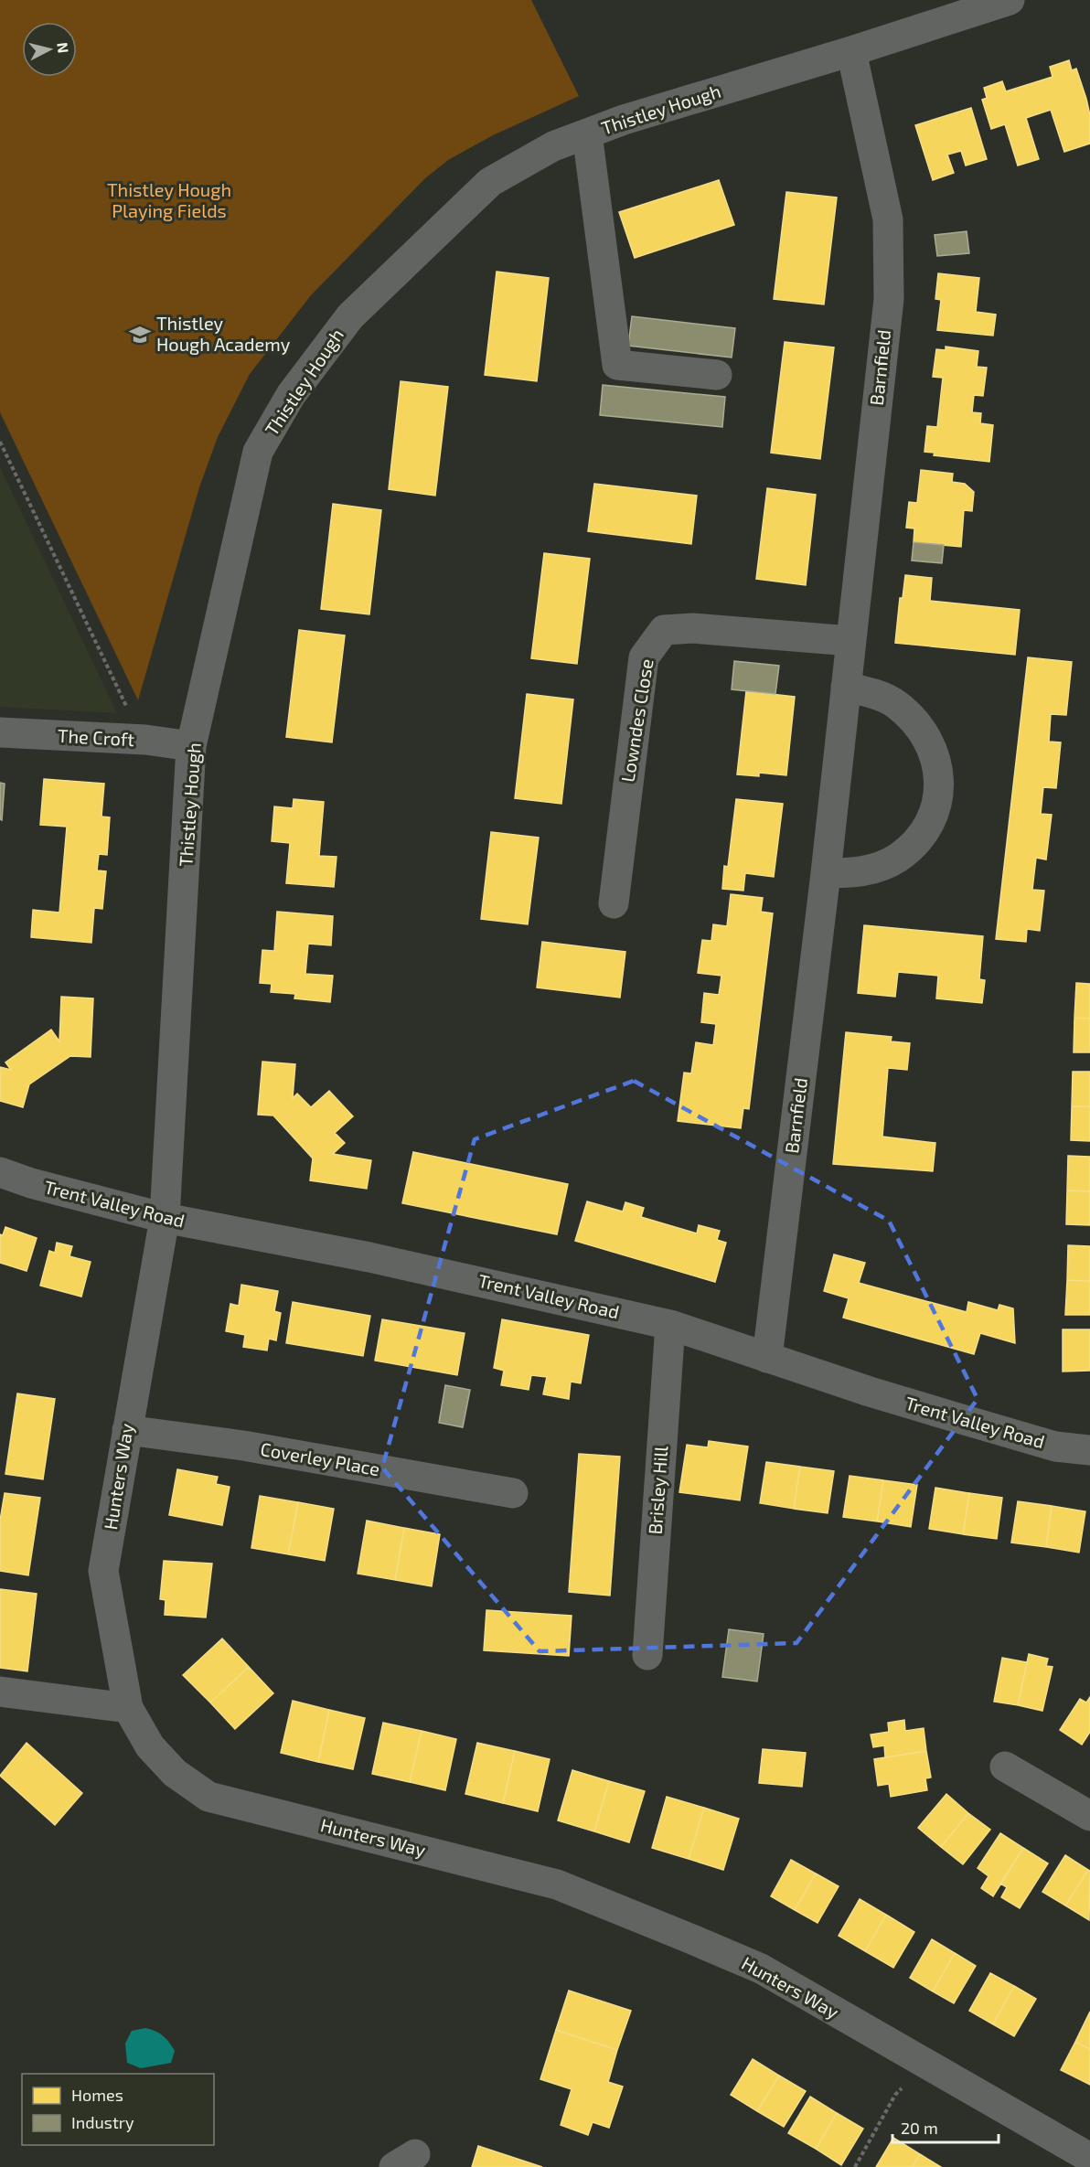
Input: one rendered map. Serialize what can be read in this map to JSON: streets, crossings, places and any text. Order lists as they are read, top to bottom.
{
  "streets": {
    "street": [
      "Thistley Hough",
      "Barnfield",
      "Lowndes Close",
      "The Croft",
      "Trent Valley Road",
      "Coverley Place",
      "Hunters Way",
      "Brisley Hill"
    ]
  },
  "crossings": [
    ["Thistley Hough", "Barnfield"],
    ["Thistley Hough", "The Croft"],
    ["Thistley Hough", "Trent Valley Road"],
    ["Thistley Hough", "Hunters Way"],
    ["Barnfield", "Lowndes Close"],
    ["Barnfield", "Trent Valley Road"],
    ["Trent Valley Road", "Hunters Way"],
    ["Trent Valley Road", "Brisley Hill"],
    ["Coverley Place", "Hunters Way"]
  ],
  "parks": ["Thistley Hough Playing Fields"],
  "places": {
    "school or university": ["Thistley Hough Academy"]
  },
  "legend": ["Homes", "Industry"],
  "scale_bar": "20 m",
  "north": "right"
}
